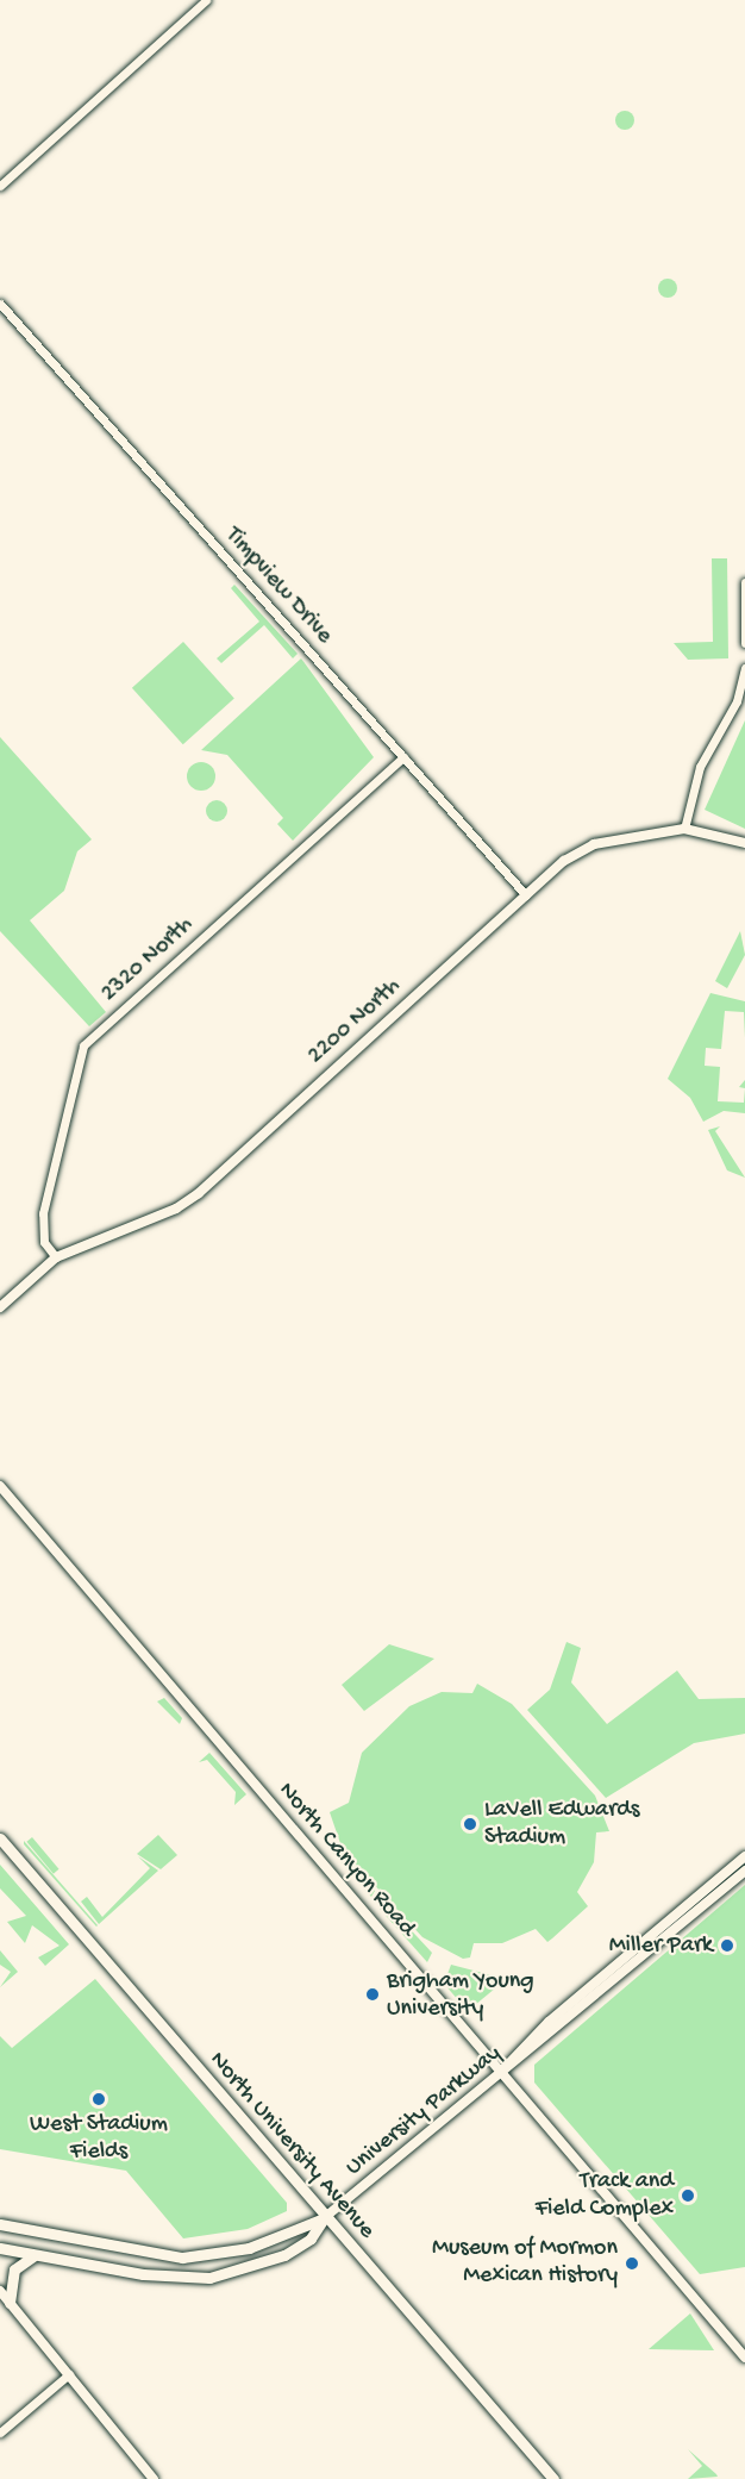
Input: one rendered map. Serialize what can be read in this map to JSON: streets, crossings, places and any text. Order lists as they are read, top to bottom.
{
  "streets": {
    "main road": [
      "2200 North",
      "North Canyon Road",
      "University Parkway",
      "North University Avenue"
    ],
    "street": ["Timpview Drive", "2320 North"]
  },
  "crossings": [
    ["Timpview Drive", "2320 North"],
    ["Timpview Drive", "2200 North"],
    ["2320 North", "2200 North"],
    ["North Canyon Road", "University Parkway"],
    ["University Parkway", "North University Avenue"]
  ],
  "places": [
    "LaVell Edwards Stadium",
    "Miller Park",
    "Brigham Young University",
    "West Stadium Fields",
    "Track and Field Complex",
    "Museum of Mormon Mexican History"
  ]
}
